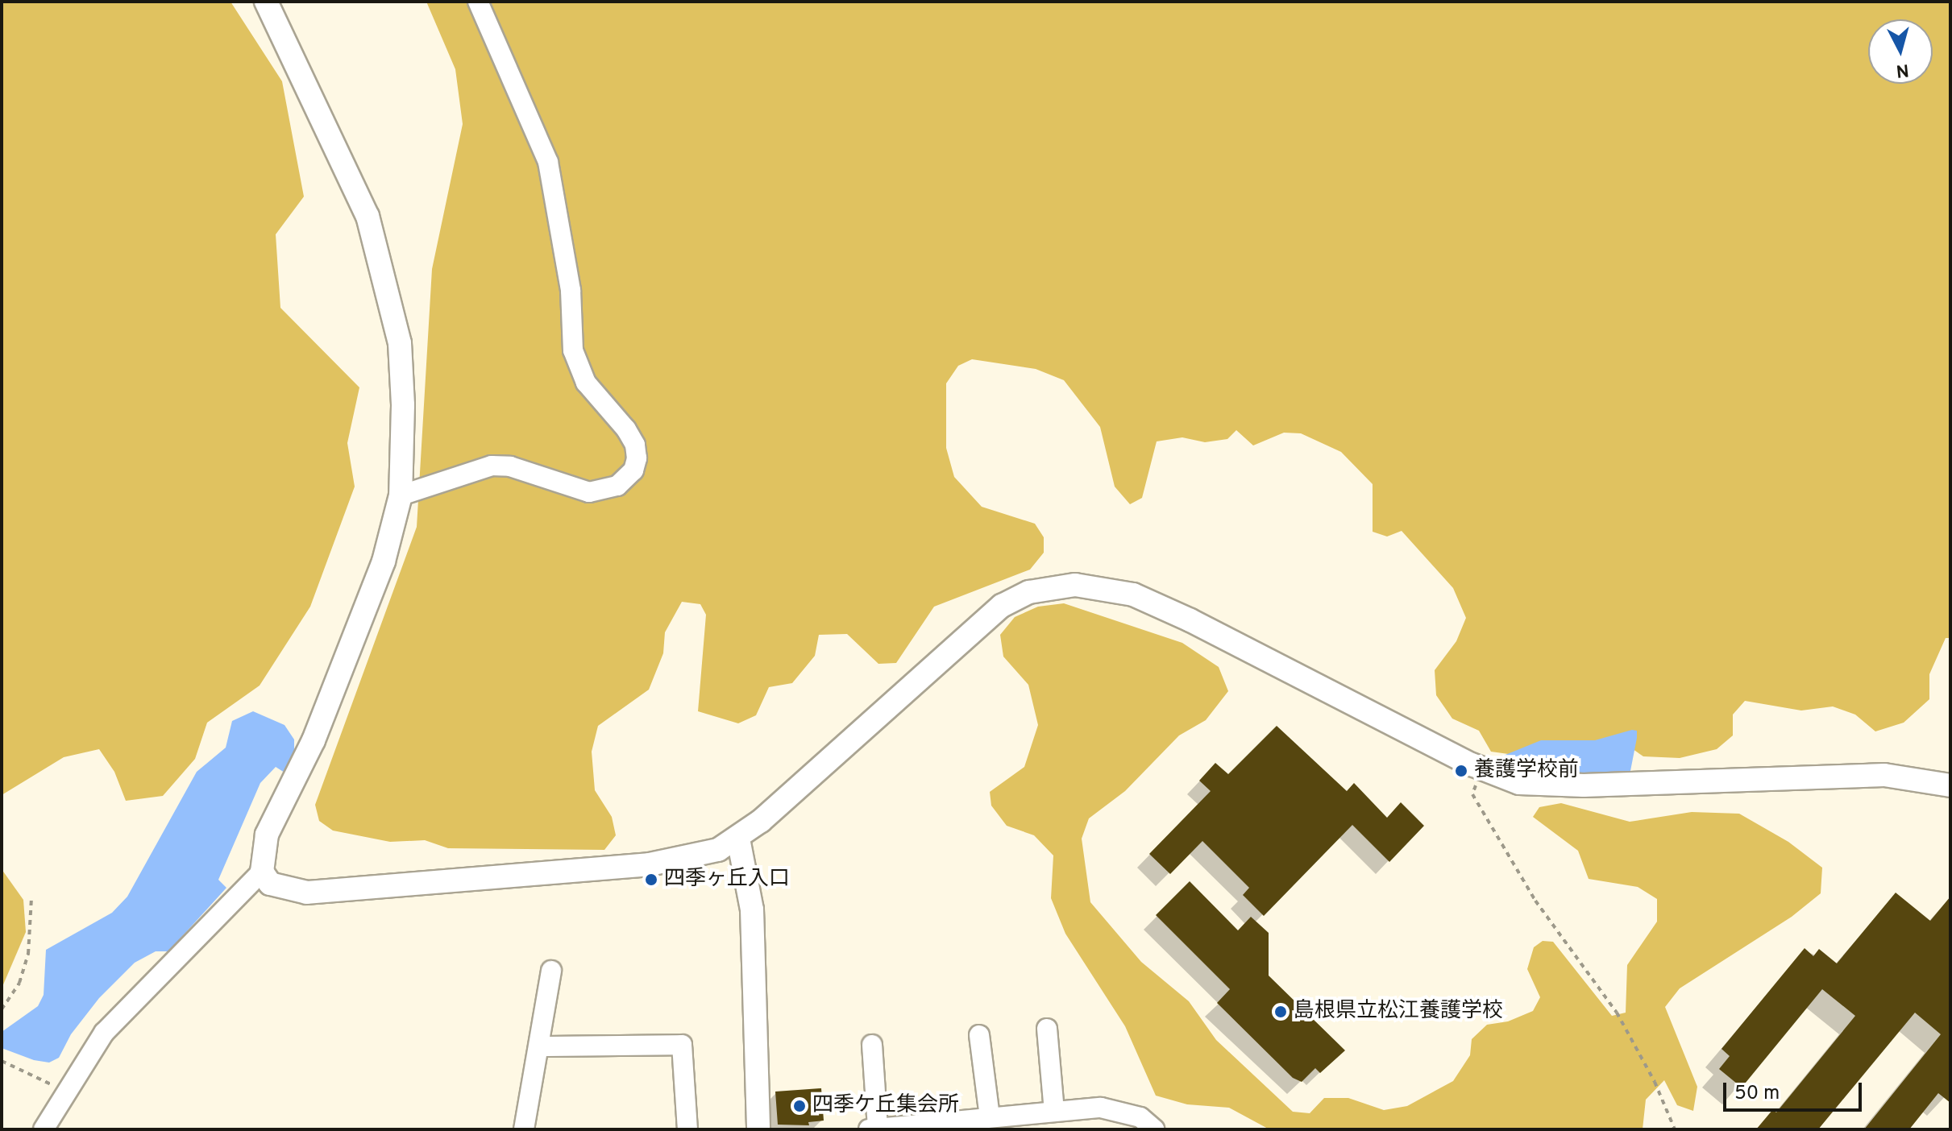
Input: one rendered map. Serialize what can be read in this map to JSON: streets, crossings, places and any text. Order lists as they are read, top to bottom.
{
  "places": [
    "養護学校前",
    "四季ヶ丘入口",
    "島根県立松江養護学校",
    "四季ケ丘集会所"
  ],
  "scale_bar": "50 m",
  "north": "bottom"
}
